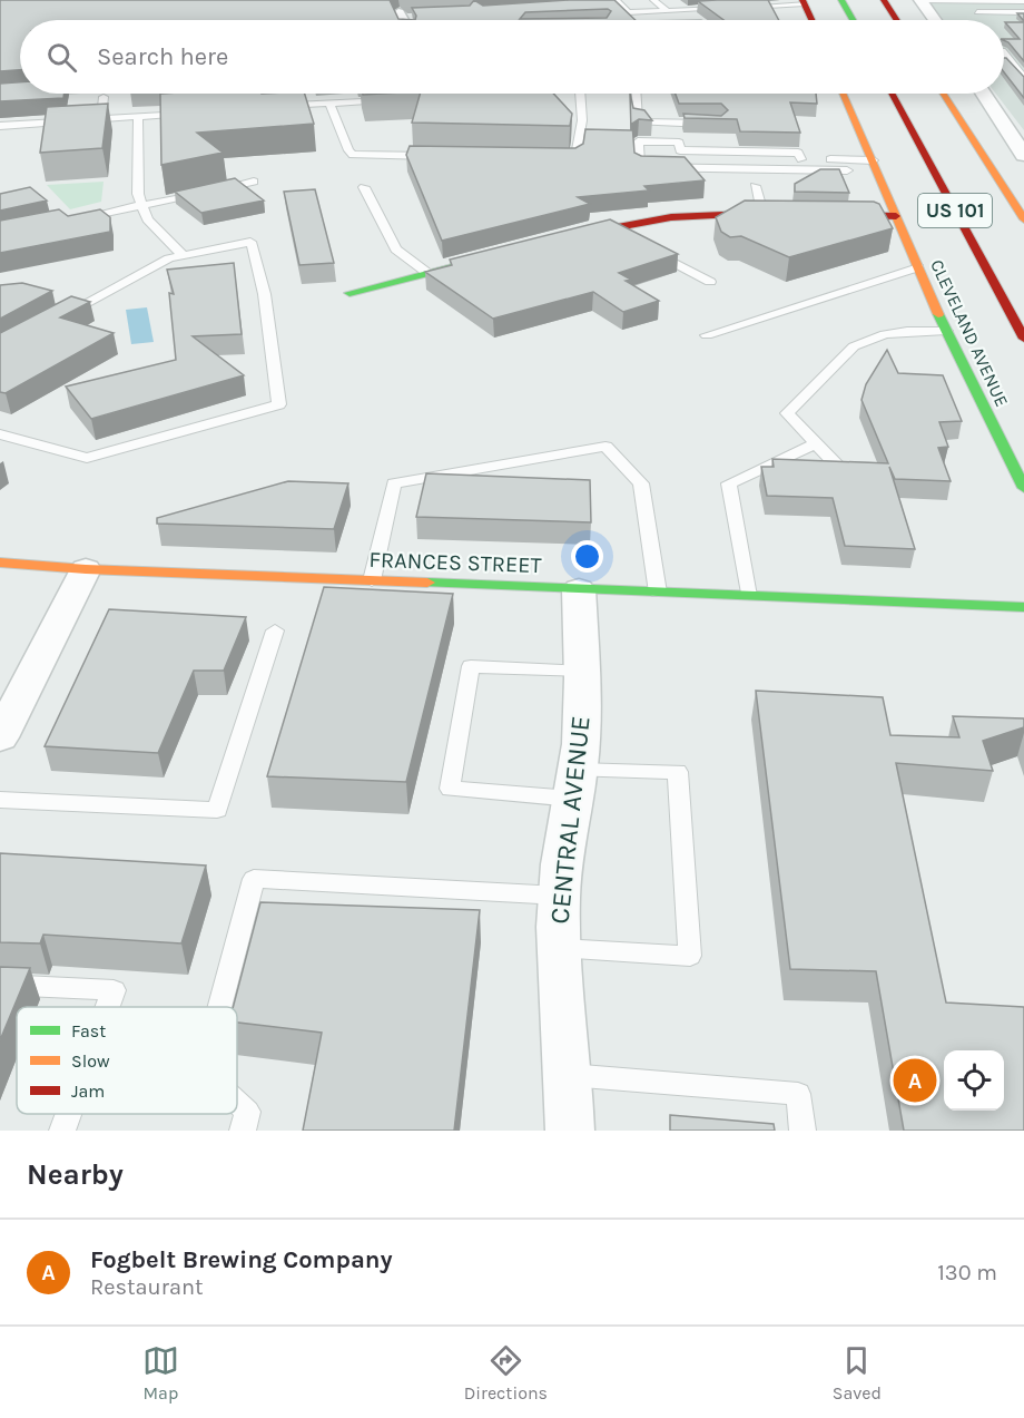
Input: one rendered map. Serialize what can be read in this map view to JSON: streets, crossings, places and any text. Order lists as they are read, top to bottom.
{
  "streets": {
    "main road": ["US 101", "CLEVELAND AVENUE", "FRANCES STREET"],
    "street": ["CENTRAL AVENUE"]
  },
  "crossings": [
    ["FRANCES STREET", "CENTRAL AVENUE"]
  ],
  "legend": ["Fast", "Slow", "Jam"],
  "page": {
    "search": "Search here",
    "pins": "A",
    "heading": "Nearby",
    "list": [
      {
        "mark": "A",
        "name": "Fogbelt Brewing Company",
        "note": "Restaurant",
        "value": "130 m"
      }
    ],
    "nav": ["Map", "Directions", "Saved"]
  }
}
